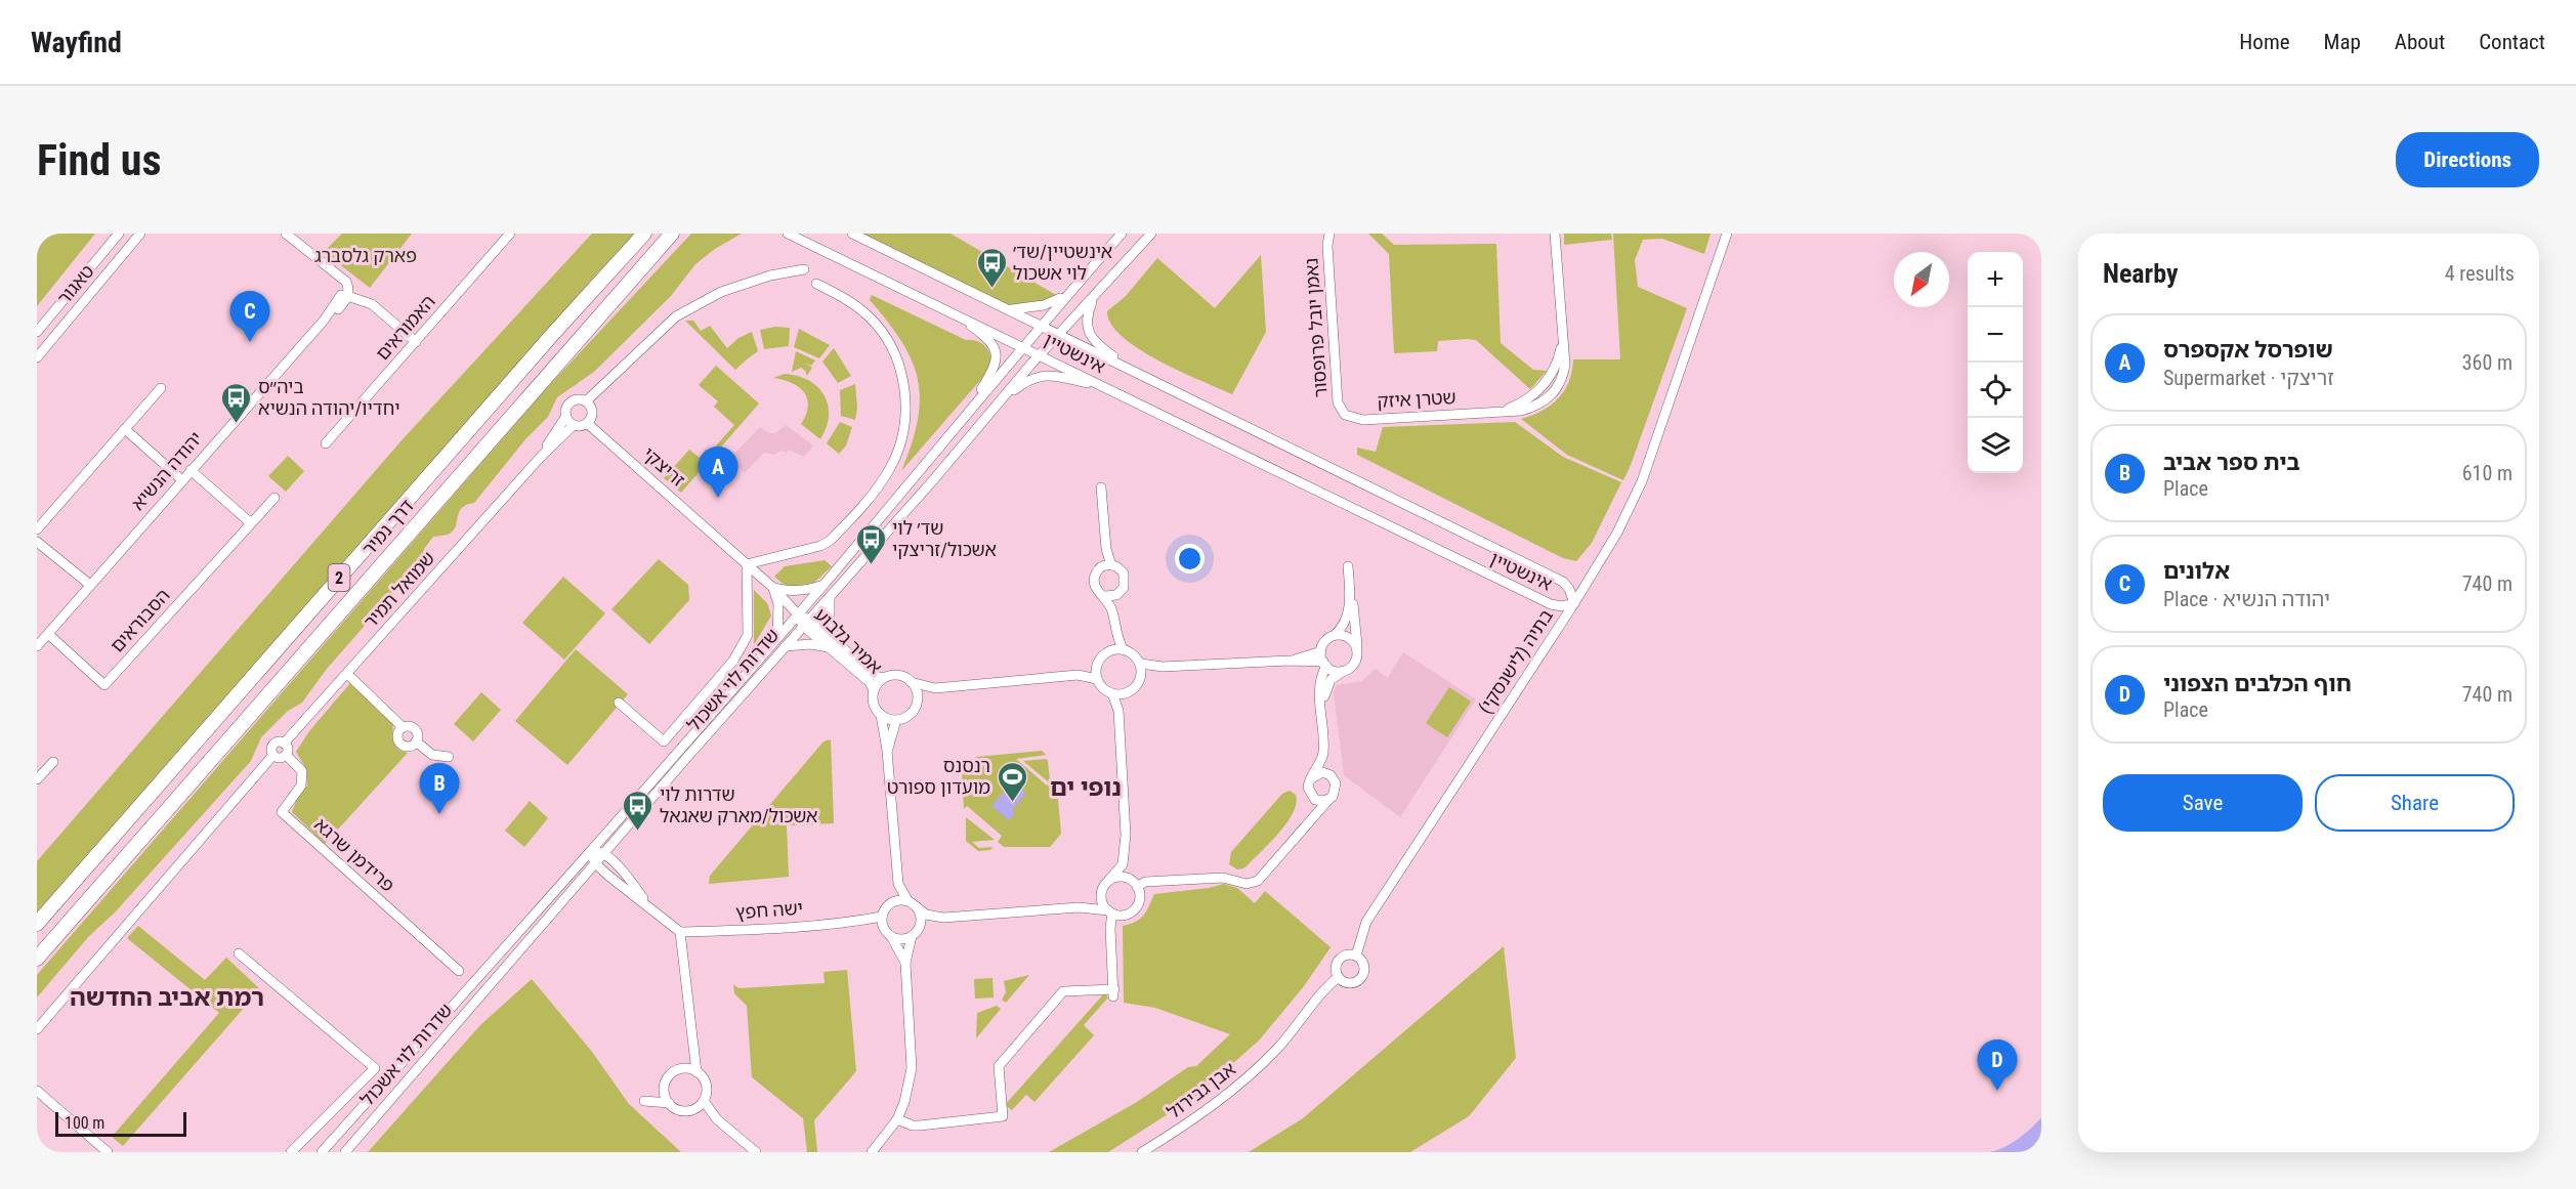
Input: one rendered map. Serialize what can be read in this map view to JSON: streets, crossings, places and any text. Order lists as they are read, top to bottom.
{
  "streets": {
    "highway": ["דרך נמיר", "2"],
    "street": [
      "טאגור",
      "האמוראים",
      "נאמן יובל פרופסור",
      "אינשטיין",
      "שטרן איזק",
      "זריצקי",
      "יהודה הנשיא",
      "שמואל תמיר",
      "הסבוראים",
      "אמיר גלבוע",
      "בתיה (לישנסקי)",
      "שדרות לוי אשכול",
      "פרידמן שרגא",
      "ישה חפץ",
      "אבן גבירול"
    ]
  },
  "crossings": [
    ["נאמן יובל פרופסור", "שטרן איזק"],
    ["אינשטיין", "בתיה (לישנסקי)"],
    ["אינשטיין", "שדרות לוי אשכול"],
    ["זריצקי", "שמואל תמיר"],
    ["זריצקי", "אמיר גלבוע"],
    ["זריצקי", "שדרות לוי אשכול"],
    ["יהודה הנשיא", "הסבוראים"],
    ["שמואל תמיר", "פרידמן שרגא"],
    ["אמיר גלבוע", "שדרות לוי אשכול"],
    ["בתיה (לישנסקי)", "אבן גבירול"]
  ],
  "districts": ["נופי ים", "רמת אביב החדשה"],
  "parks": ["פארק גלסברג"],
  "places": {
    "bus stop": [
      "אינשטיין/שד׳ לוי אשכול",
      "ביה״ס יחדיו/יהודה הנשיא",
      "שד׳ לוי אשכול/זריצקי",
      "שדרות לוי אשכול/מארק שאגאל"
    ],
    "sports": ["רנסנס מועדון ספורט"]
  },
  "scale_bar": "100 m",
  "north": "bottom left",
  "page": {
    "header": "Wayfind",
    "nav": [
      "Home",
      "Map",
      "About",
      "Contact"
    ],
    "buttons": [
      "Directions",
      ["Save", "Share"]
    ],
    "title": "Find us",
    "heading": ["Nearby", "4 results"],
    "map_buttons": ["+", "−"],
    "pins": [
      "C",
      "A",
      "B",
      "D"
    ],
    "list": [
      {
        "mark": "A",
        "name": "שופרסל אקספרס",
        "note": "Supermarket · זריצקי",
        "value": "360 m"
      },
      {
        "mark": "B",
        "name": "בית ספר אביב",
        "note": "Place",
        "value": "610 m"
      },
      {
        "mark": "C",
        "name": "אלונים",
        "note": "Place · יהודה הנשיא",
        "value": "740 m"
      },
      {
        "mark": "D",
        "name": "חוף הכלבים הצפוני",
        "note": "Place",
        "value": "740 m"
      }
    ],
    "scale": "100 m"
  }
}
